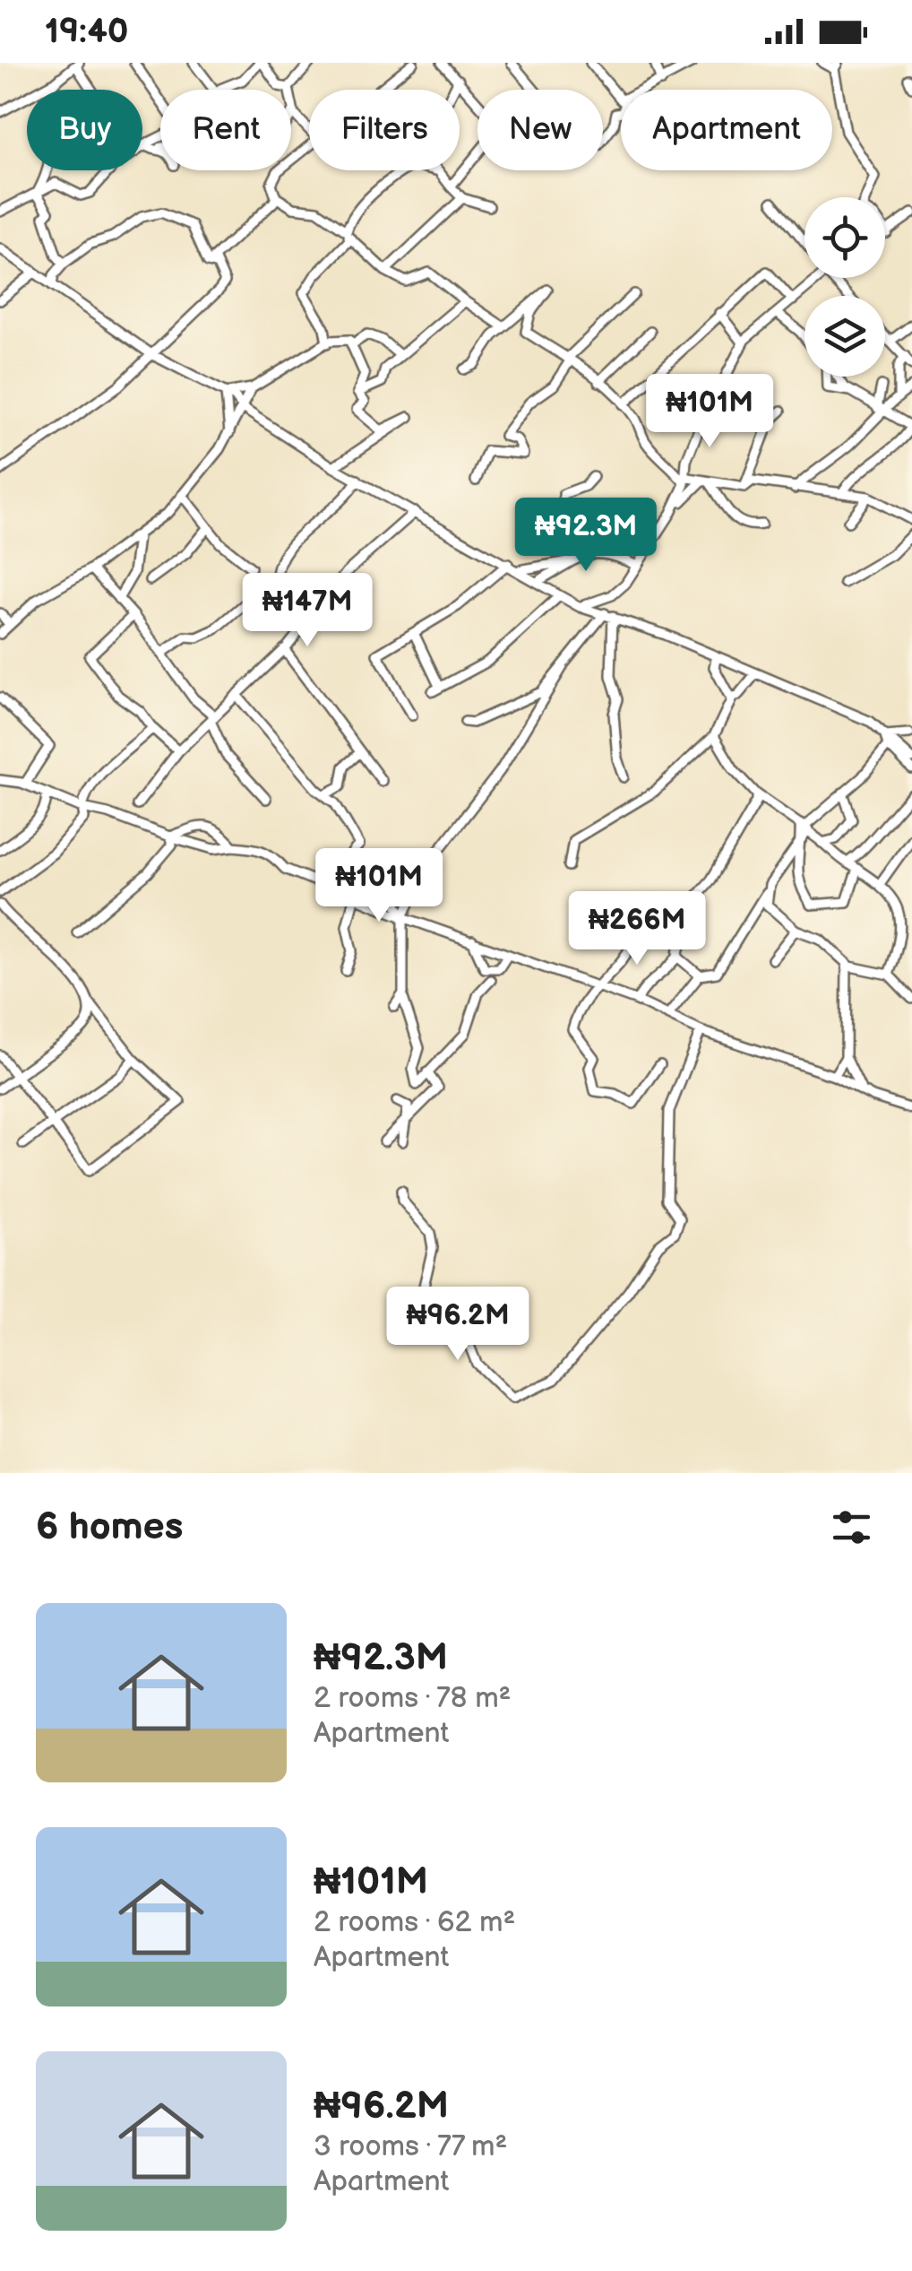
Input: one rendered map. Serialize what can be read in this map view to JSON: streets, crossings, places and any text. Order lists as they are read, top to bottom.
{
  "page": {
    "status": "19:40",
    "chip": [
      "Buy",
      "Rent",
      "Filters",
      "New",
      "Apartment"
    ],
    "price": [
      "₦101M",
      "₦92.3M",
      "₦147M",
      "₦101M",
      "₦266M",
      "₦96.2M"
    ],
    "heading": "6 homes",
    "list": [
      {
        "name": "₦92.3M",
        "note": "2 rooms · 78 m² · Apartment"
      },
      {
        "name": "₦101M",
        "note": "2 rooms · 62 m² · Apartment"
      },
      {
        "name": "₦96.2M",
        "note": "3 rooms · 77 m² · Apartment"
      }
    ]
  }
}
